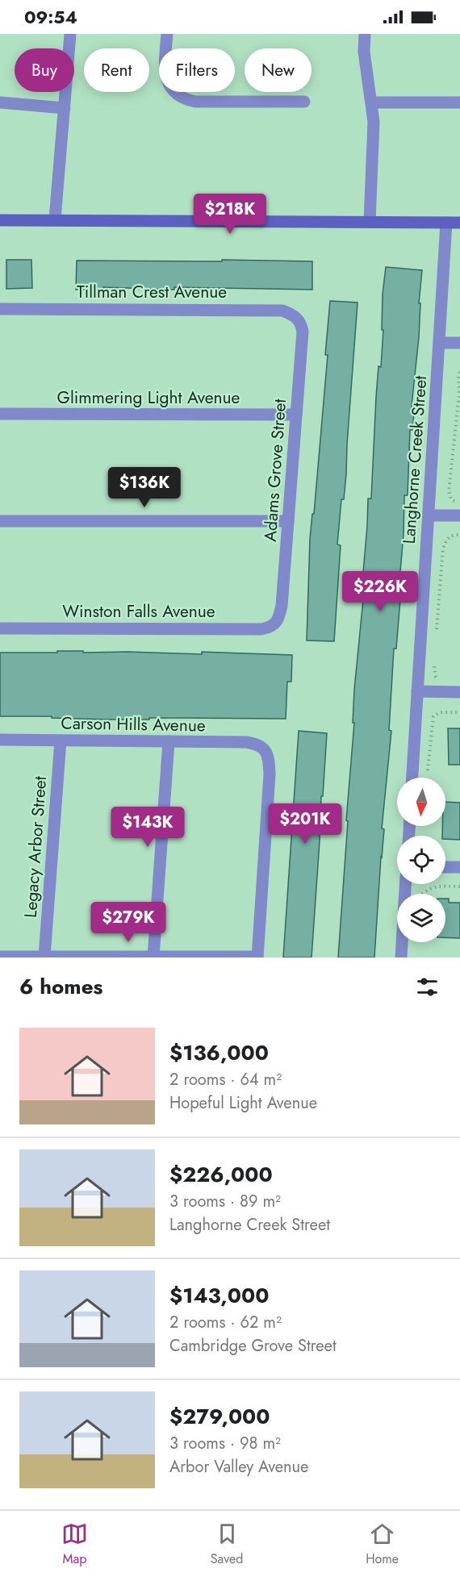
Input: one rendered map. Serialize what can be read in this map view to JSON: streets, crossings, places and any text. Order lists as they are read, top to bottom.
{
  "streets": {
    "street": [
      "Tillman Crest Avenue",
      "Glimmering Light Avenue",
      "Langhorne Creek Street",
      "Adams Grove Street",
      "Winston Falls Avenue",
      "Carson Hills Avenue",
      "Legacy Arbor Street"
    ]
  },
  "crossings": [
    ["Tillman Crest Avenue", "Adams Grove Street"],
    ["Glimmering Light Avenue", "Adams Grove Street"],
    ["Adams Grove Street", "Winston Falls Avenue"],
    ["Carson Hills Avenue", "Legacy Arbor Street"]
  ],
  "north": "bottom",
  "page": {
    "status": "09:54",
    "chip": [
      "Buy",
      "Rent",
      "Filters",
      "New"
    ],
    "price": [
      "$218K",
      "$136K",
      "$226K",
      "$201K",
      "$143K",
      "$279K"
    ],
    "heading": "6 homes",
    "list": [
      {
        "name": "$136,000",
        "note": "2 rooms · 64 m² · Hopeful Light Avenue"
      },
      {
        "name": "$226,000",
        "note": "3 rooms · 89 m² · Langhorne Creek Street"
      },
      {
        "name": "$143,000",
        "note": "2 rooms · 62 m² · Cambridge Grove Street"
      },
      {
        "name": "$279,000",
        "note": "3 rooms · 98 m² · Arbor Valley Avenue"
      }
    ],
    "tabs": ["Map", "Saved", "Home"]
  }
}
